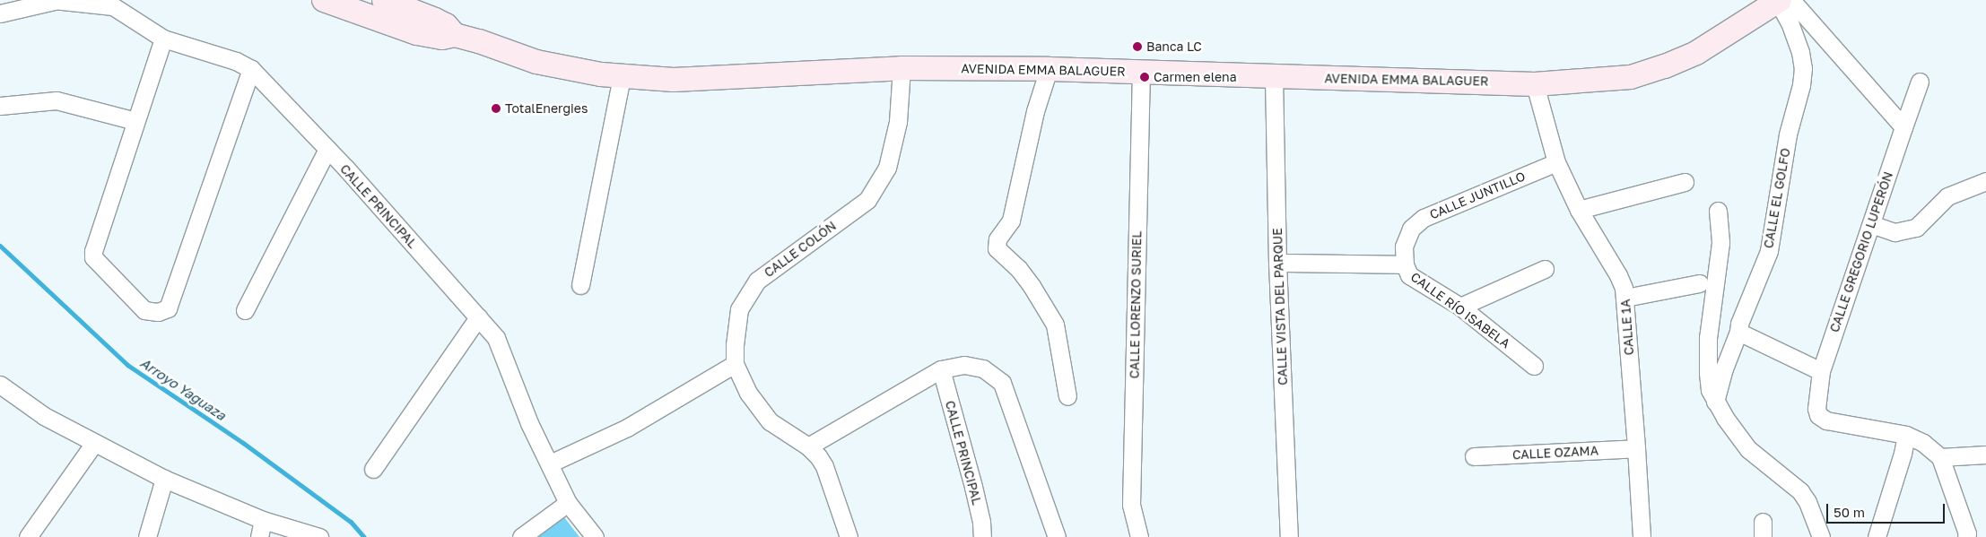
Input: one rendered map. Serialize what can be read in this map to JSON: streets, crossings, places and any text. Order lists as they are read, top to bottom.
{
  "streets": {
    "street": [
      "AVENIDA EMMA BALAGUER",
      "CALLE JUNTILLO",
      "CALLE EL GOLFO",
      "CALLE PRINCIPAL",
      "CALLE COLÓN",
      "CALLE GREGORIO LUPERÓN",
      "CALLE LORENZO SURIEL",
      "CALLE VISTA DEL PARQUE",
      "CALLE RÍO ISABELA",
      "CALLE 1A",
      "CALLE OZAMA"
    ]
  },
  "crossings": [
    ["AVENIDA EMMA BALAGUER", "CALLE EL GOLFO"],
    ["AVENIDA EMMA BALAGUER", "CALLE COLÓN"],
    ["AVENIDA EMMA BALAGUER", "CALLE LORENZO SURIEL"],
    ["AVENIDA EMMA BALAGUER", "CALLE VISTA DEL PARQUE"],
    ["AVENIDA EMMA BALAGUER", "CALLE 1A"],
    ["CALLE JUNTILLO", "CALLE RÍO ISABELA"],
    ["CALLE JUNTILLO", "CALLE 1A"],
    ["CALLE VISTA DEL PARQUE", "CALLE RÍO ISABELA"],
    ["CALLE 1A", "CALLE OZAMA"]
  ],
  "water": ["Arroyo Yaguaza"],
  "places": ["Banca LC", "Carmen elena", "TotalEnergies"],
  "scale_bar": "50 m"
}
